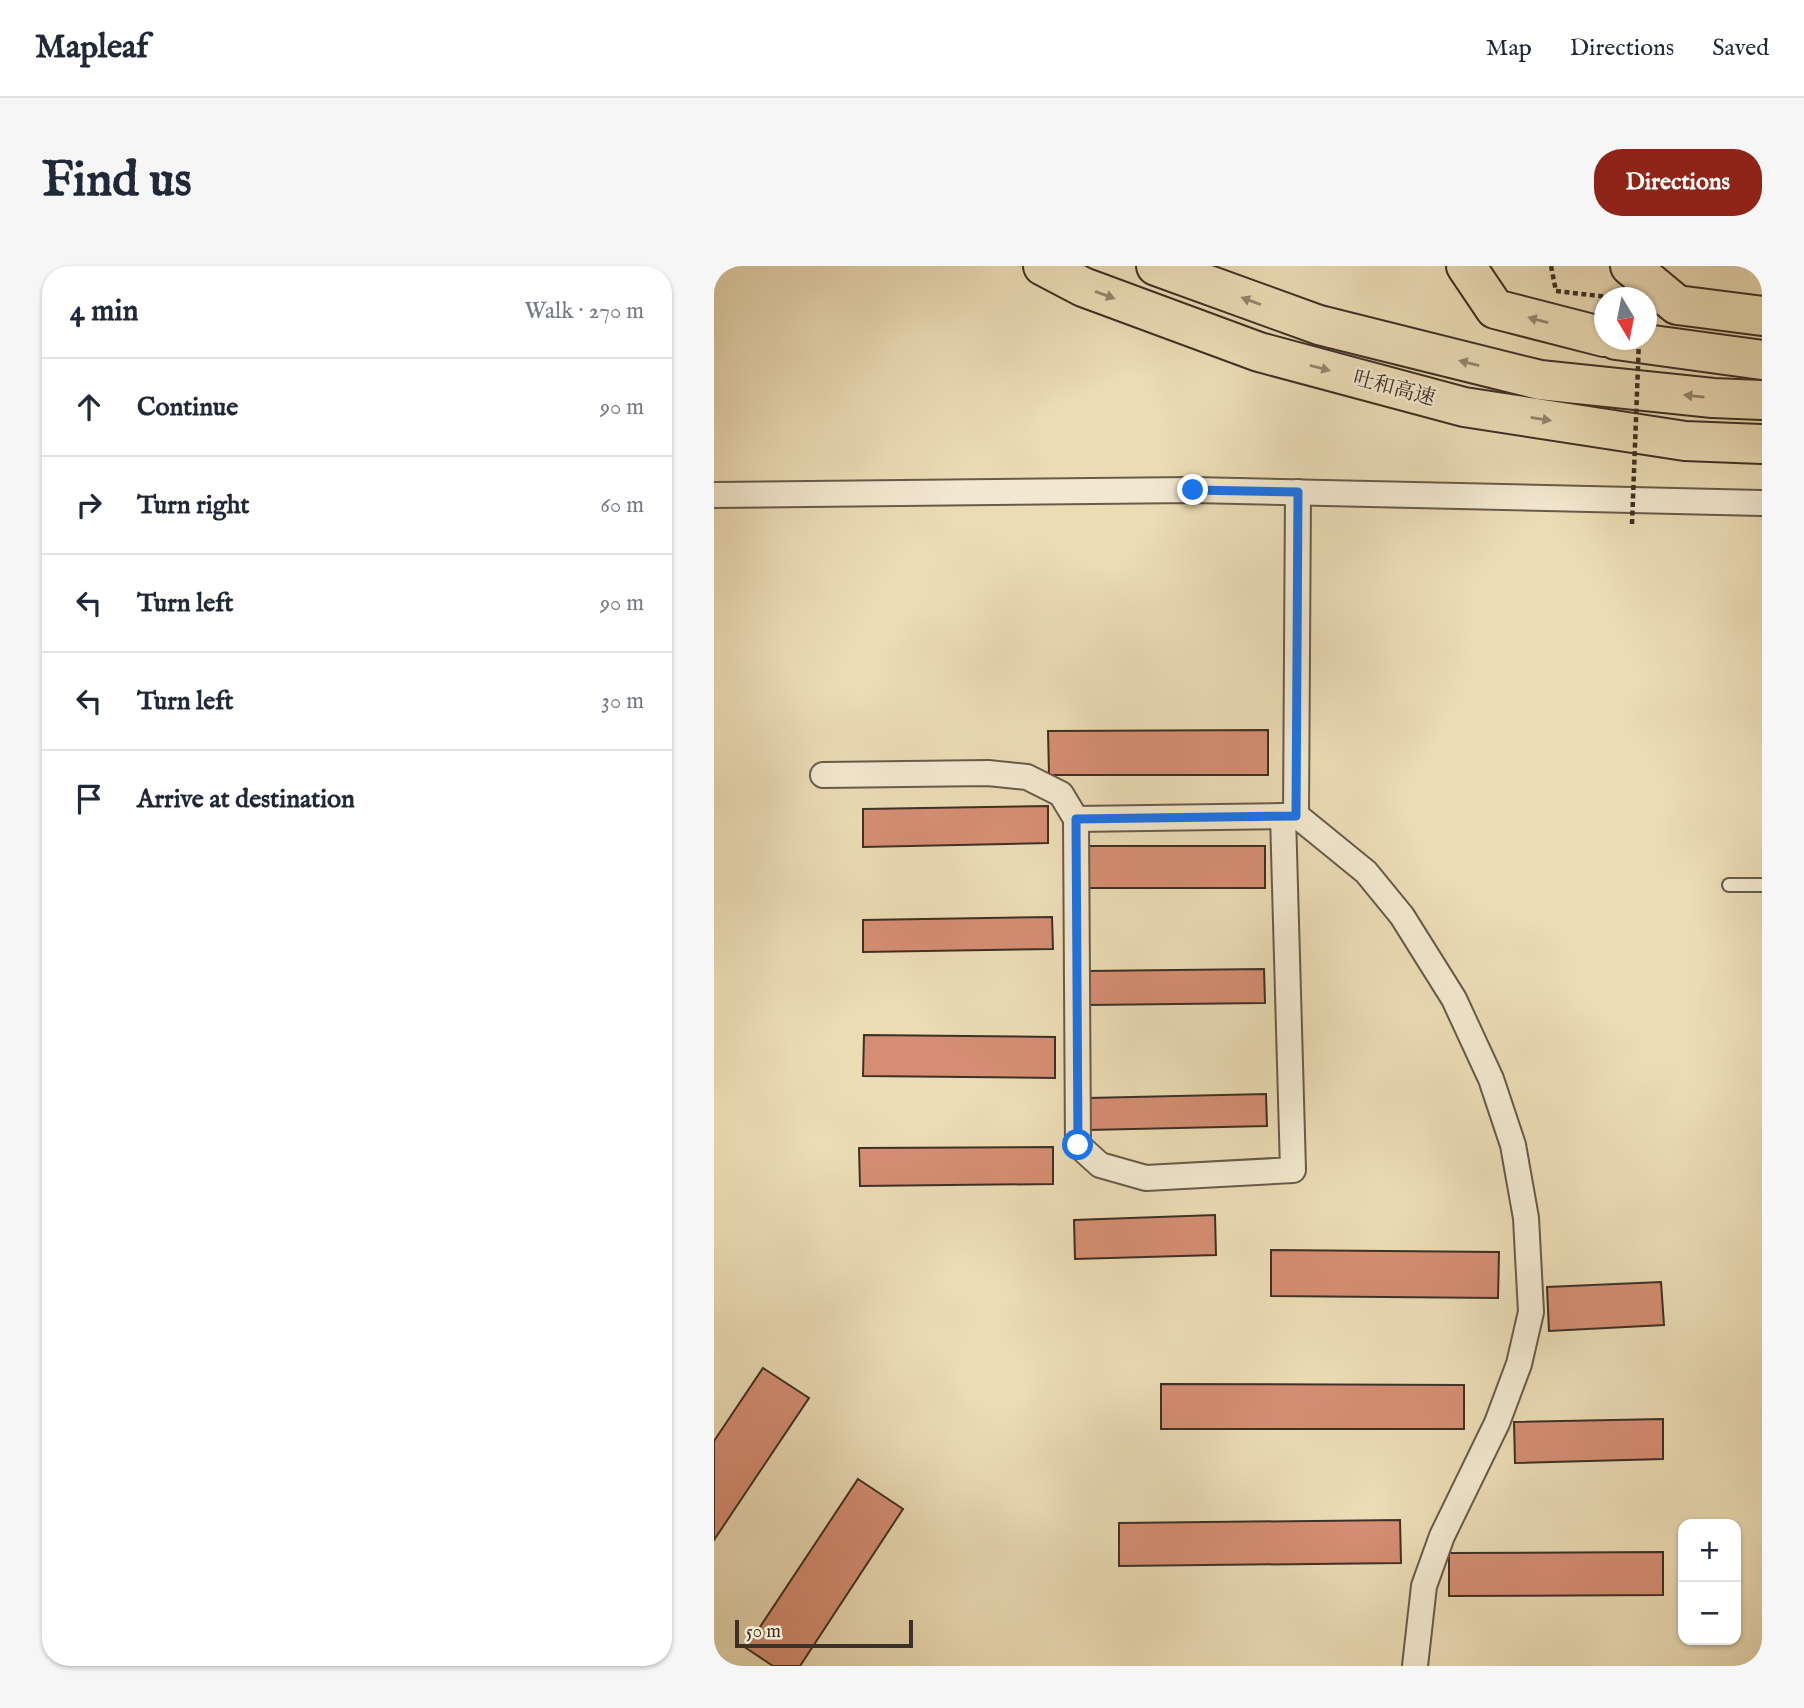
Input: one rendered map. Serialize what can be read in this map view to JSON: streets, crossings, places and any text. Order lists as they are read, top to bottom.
{
  "streets": {
    "highway": ["吐和高速"]
  },
  "scale_bar": "50 m",
  "north": "bottom",
  "page": {
    "header": "Mapleaf",
    "nav": ["Map", "Directions", "Saved"],
    "buttons": "Directions",
    "title": "Find us",
    "heading": ["4 min", "Walk · 270 m"],
    "list": [
      ["Continue", "90 m"],
      ["Turn right", "60 m"],
      ["Turn left", "90 m"],
      ["Turn left", "30 m"],
      "Arrive at destination"
    ],
    "map_buttons": ["+", "−"],
    "scale": "50 m"
  }
}
